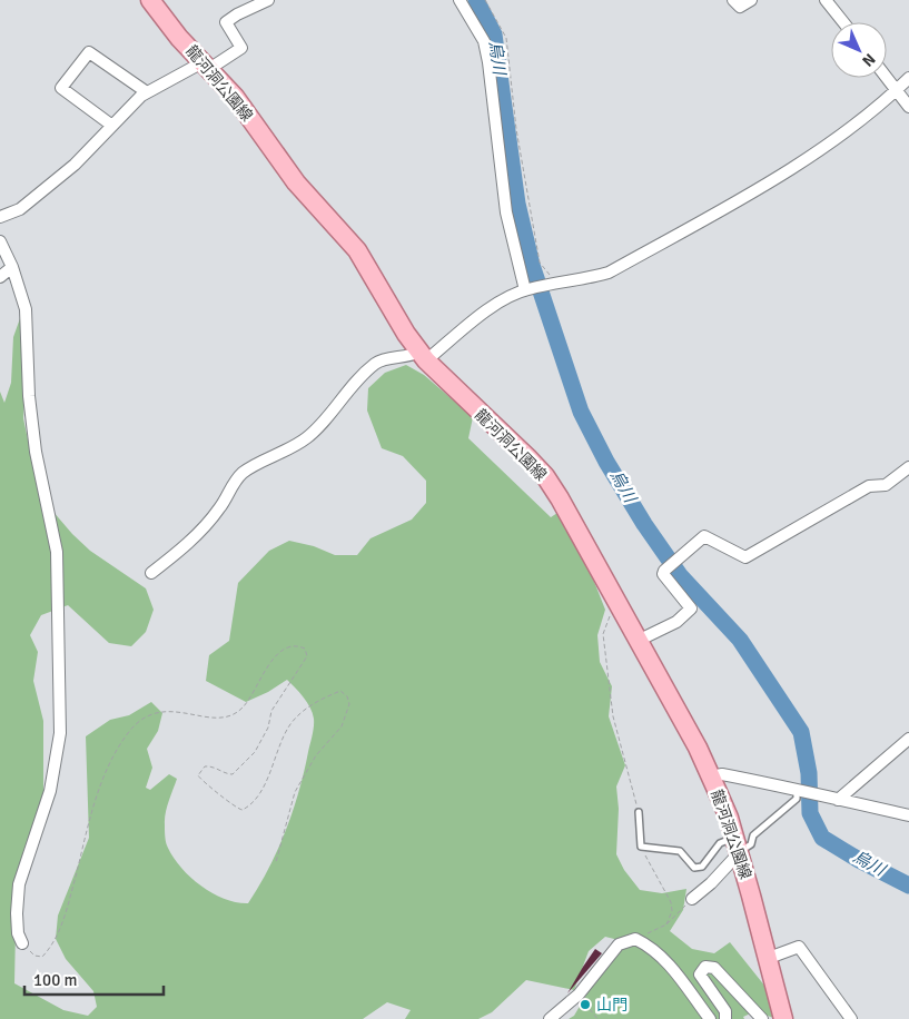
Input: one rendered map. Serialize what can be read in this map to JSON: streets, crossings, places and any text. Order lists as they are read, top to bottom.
{
  "streets": {
    "main road": ["龍河洞公園線"]
  },
  "water": ["烏川"],
  "places": ["山門"],
  "scale_bar": "100 m",
  "north": "bottom right"
}
